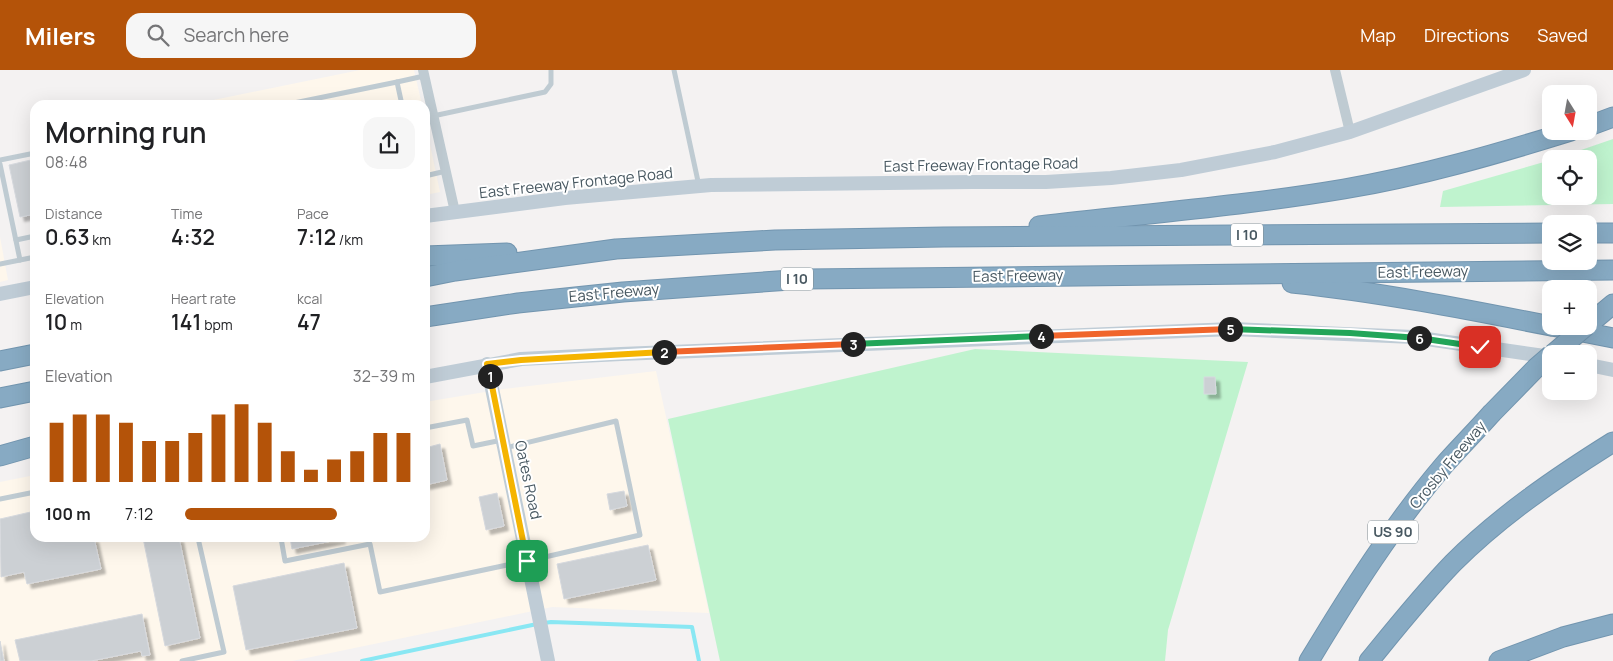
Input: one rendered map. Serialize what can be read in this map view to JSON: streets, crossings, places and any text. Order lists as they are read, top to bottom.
{
  "streets": {
    "highway": [
      "I 10",
      "East Freeway",
      "Crosby Freeway",
      "US 90"
    ],
    "main road": ["East Freeway Frontage Road", "Oates Road"]
  },
  "north": "bottom",
  "page": {
    "header": "Milers",
    "search": "Search here",
    "nav": ["Map", "Directions", "Saved"],
    "map_buttons": ["+", "−"],
    "heading": ["Morning run", "08:48"],
    "stats": [
      ["Distance", "0.63 km"],
      ["Time", "4:32"],
      ["Pace", "7:12 /km"],
      ["Elevation", "10 m"],
      ["Heart rate", "141 bpm"],
      ["kcal", "47"]
    ],
    "pins": [
      "5",
      "4",
      "6",
      "3",
      "2",
      "1"
    ],
    "chart": ["Elevation", "32–39 m"],
    "list": [
      {
        "name": "100 m",
        "note": "7:12"
      }
    ]
  }
}
